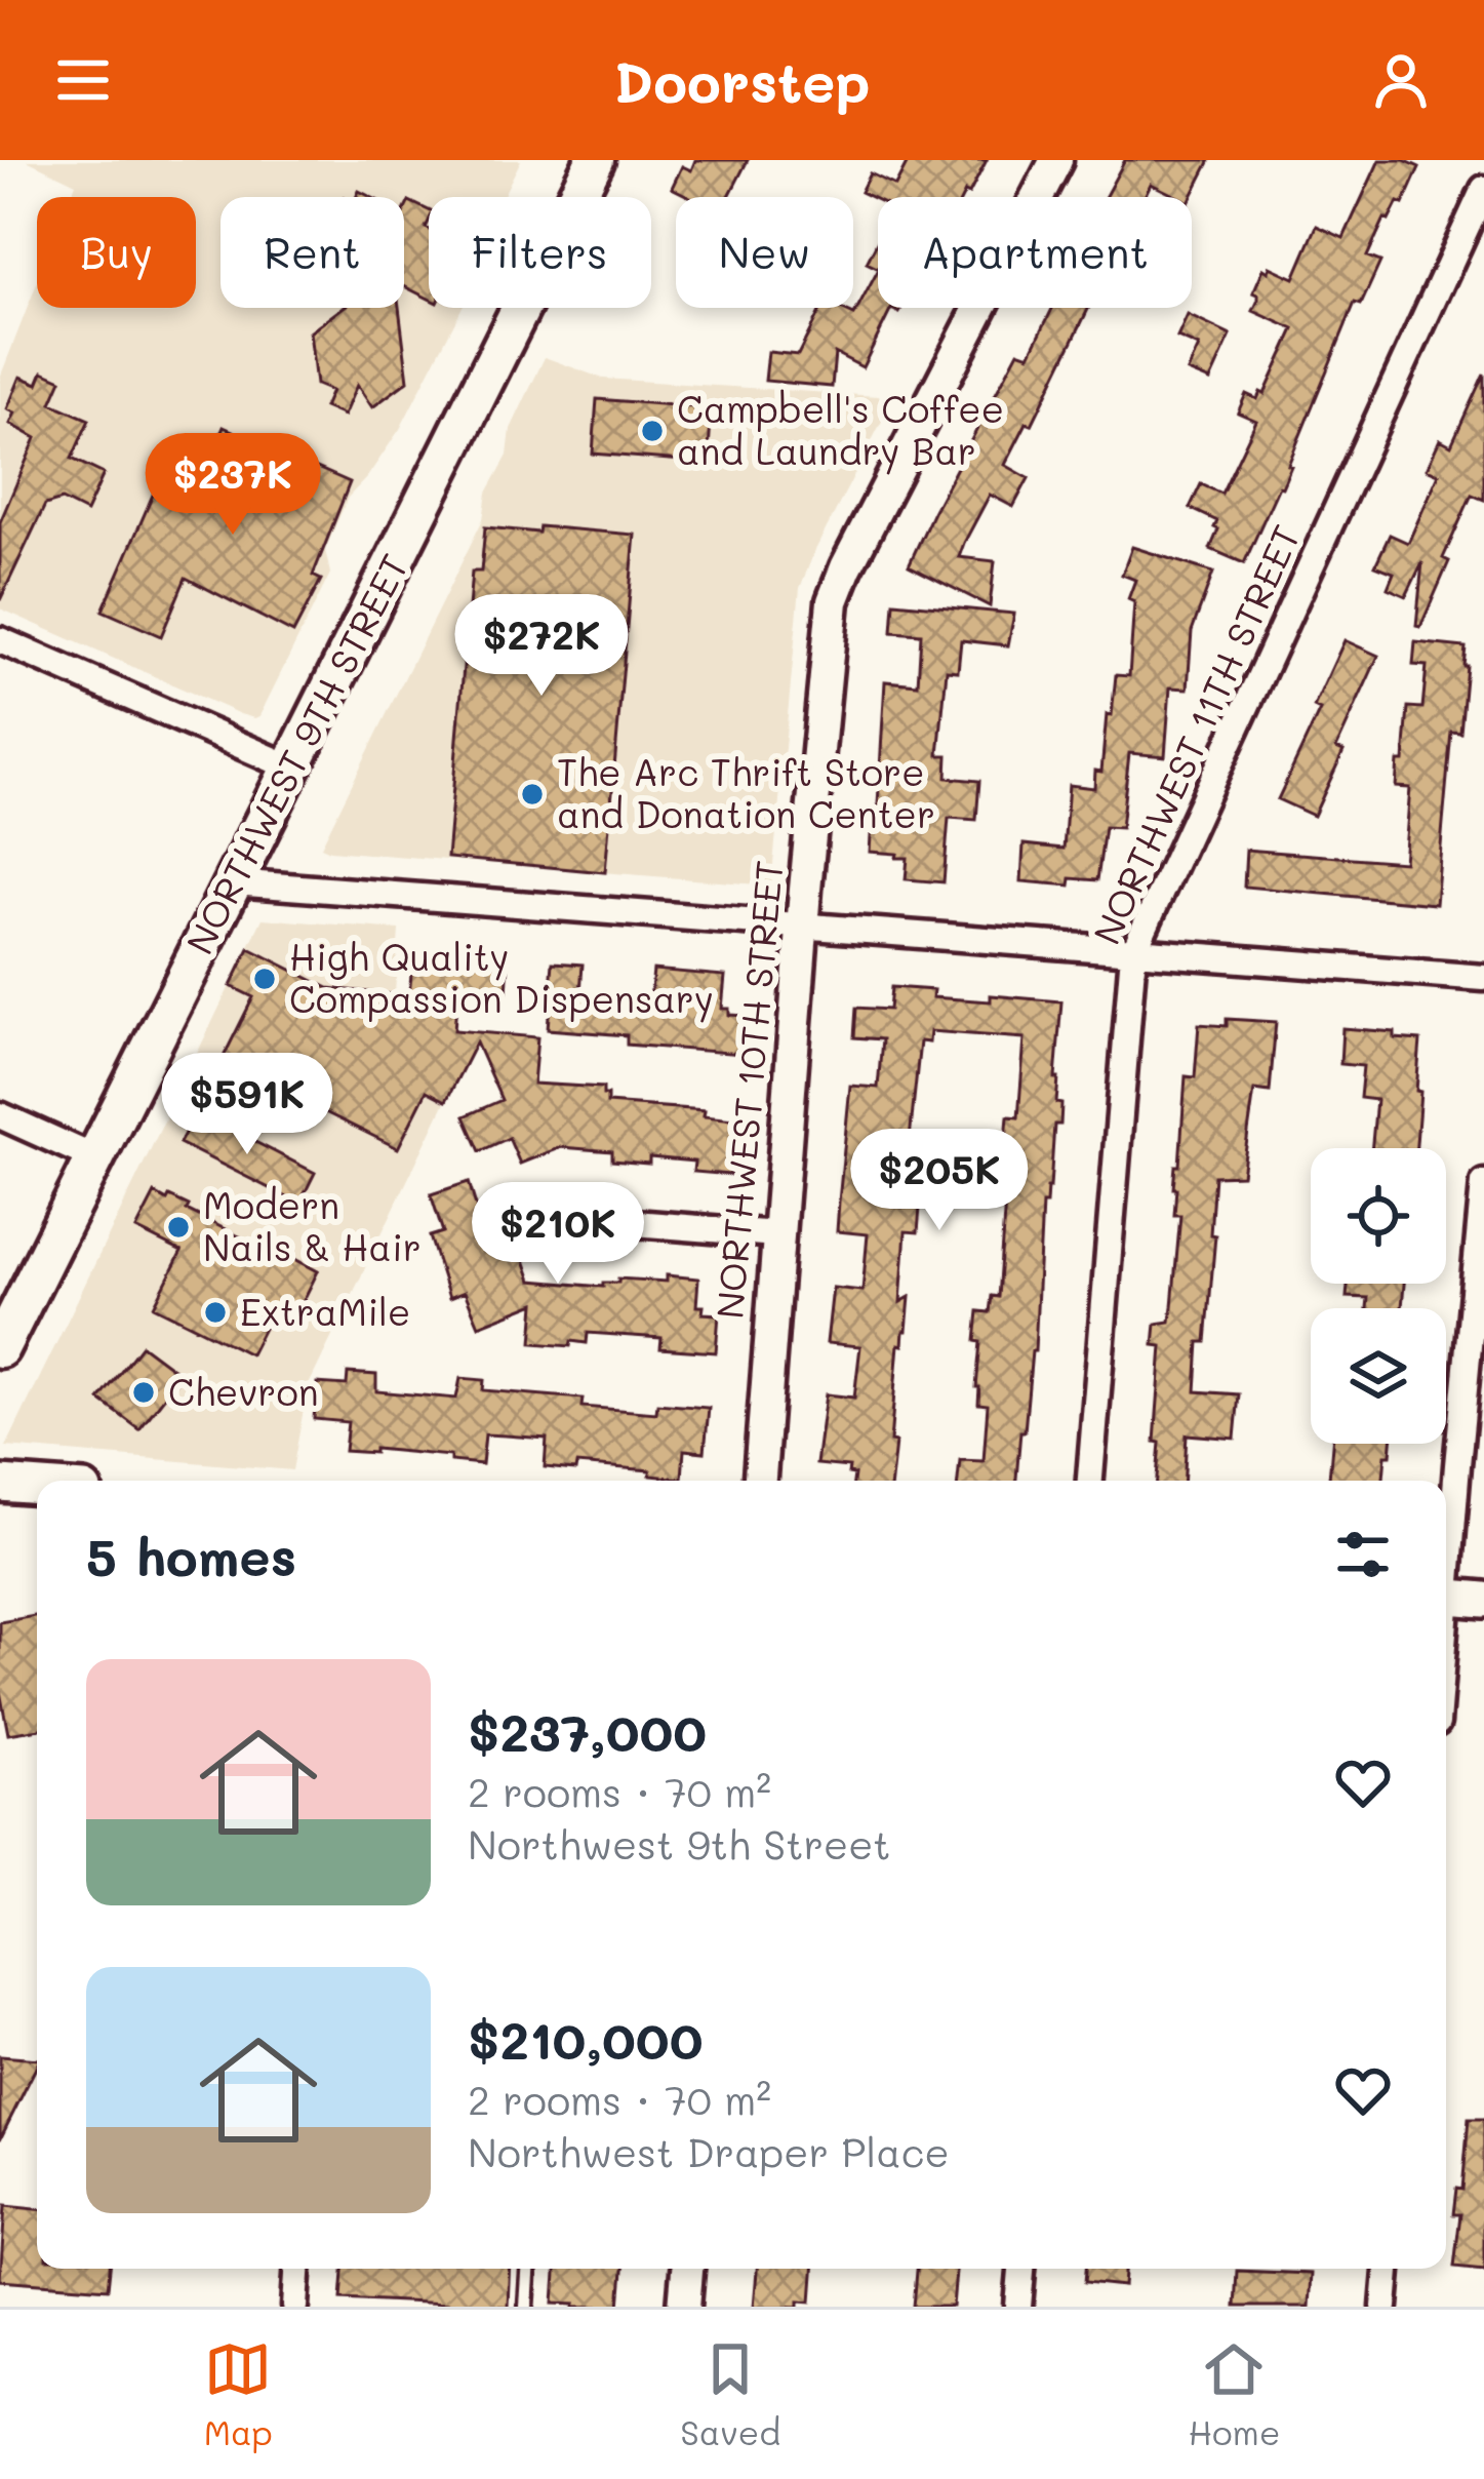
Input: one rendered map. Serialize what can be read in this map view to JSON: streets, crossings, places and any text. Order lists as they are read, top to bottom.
{
  "streets": {
    "main road": ["NORTHWEST 9TH STREET"],
    "street": ["NORTHWEST 11TH STREET", "NORTHWEST 10TH STREET"]
  },
  "places": [
    "Campbell's Coffee and Laundry Bar",
    "The Arc Thrift Store and Donation Center",
    "High Quality Compassion Dispensary",
    "Modern Nails & Hair",
    "ExtraMile",
    "Chevron"
  ],
  "page": {
    "header": "Doorstep",
    "chip": [
      "Buy",
      "Rent",
      "Filters",
      "New",
      "Apartment"
    ],
    "price": [
      "$237K",
      "$272K",
      "$591K",
      "$205K",
      "$210K"
    ],
    "heading": "5 homes",
    "list": [
      {
        "name": "$237,000",
        "note": "2 rooms · 70 m² · Northwest 9th Street"
      },
      {
        "name": "$210,000",
        "note": "2 rooms · 70 m² · Northwest Draper Place"
      }
    ],
    "tabs": ["Map", "Saved", "Home"]
  }
}
